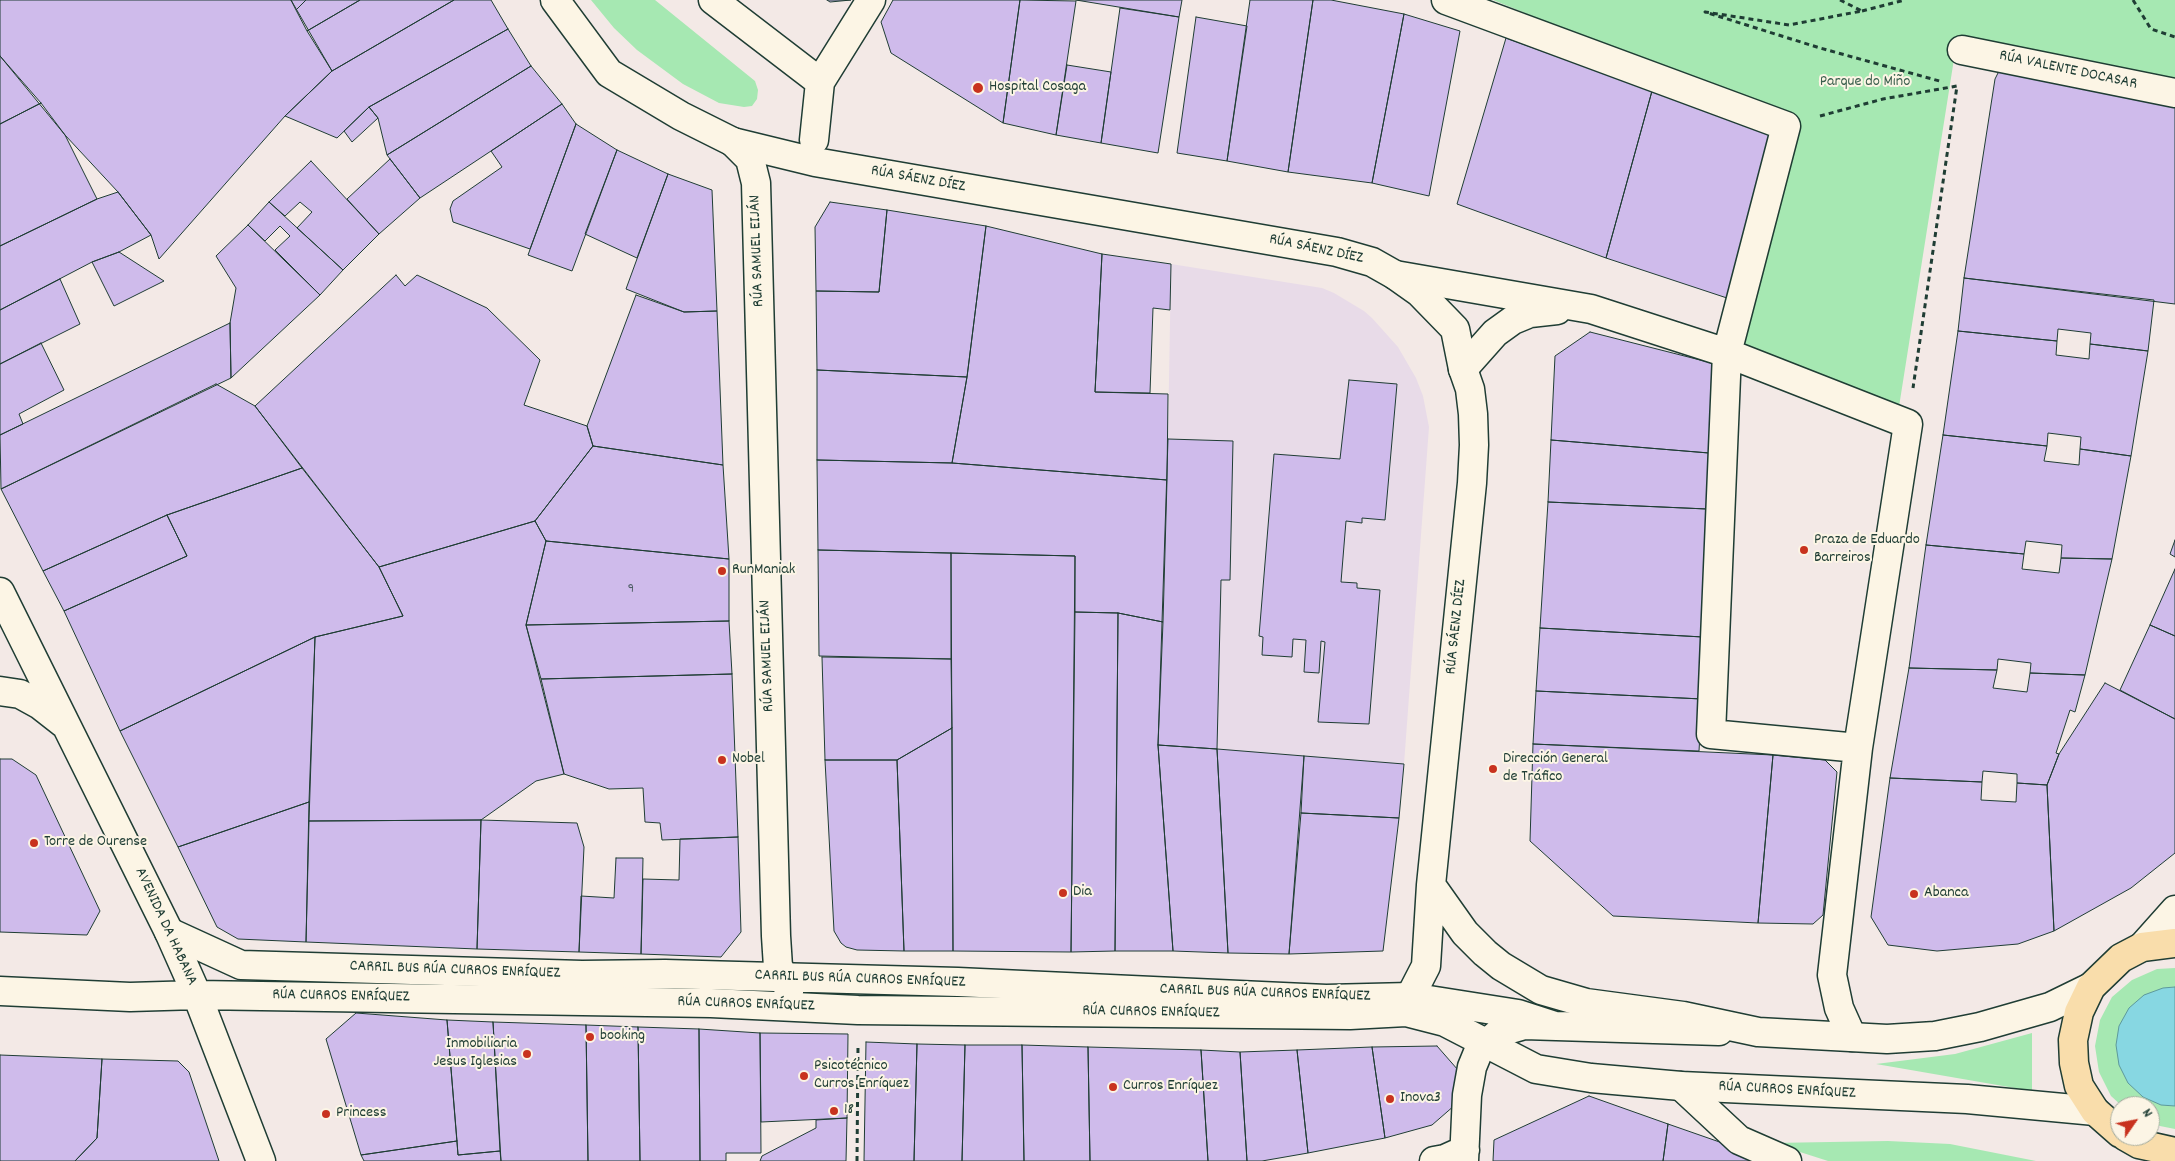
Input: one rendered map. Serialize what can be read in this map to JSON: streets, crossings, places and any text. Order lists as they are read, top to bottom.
{
  "streets": {
    "street": [
      "RÚA VALENTE DOCASAR",
      "RÚA SÁENZ DÍEZ",
      "RÚA SAMUEL EIJÁN",
      "AVENIDA DA HABANA",
      "CARRIL BUS RÚA CURROS ENRÍQUEZ",
      "RÚA CURROS ENRÍQUEZ"
    ]
  },
  "crossings": [
    ["RÚA SÁENZ DÍEZ", "RÚA SAMUEL EIJÁN"],
    ["RÚA SÁENZ DÍEZ", "CARRIL BUS RÚA CURROS ENRÍQUEZ"],
    ["RÚA SÁENZ DÍEZ", "RÚA CURROS ENRÍQUEZ"],
    ["RÚA SAMUEL EIJÁN", "CARRIL BUS RÚA CURROS ENRÍQUEZ"],
    ["RÚA SAMUEL EIJÁN", "RÚA CURROS ENRÍQUEZ"],
    ["AVENIDA DA HABANA", "CARRIL BUS RÚA CURROS ENRÍQUEZ"],
    ["AVENIDA DA HABANA", "RÚA CURROS ENRÍQUEZ"],
    ["CARRIL BUS RÚA CURROS ENRÍQUEZ", "RÚA CURROS ENRÍQUEZ"]
  ],
  "parks": ["Parque do Miño"],
  "places": [
    "Hospital Cosaga",
    "Praza de Eduardo Barreiros",
    "RunManiak",
    "Nobel",
    "Dirección General de Tráfico",
    "Torre de Ourense",
    "Dia",
    "Abanca",
    "booking",
    "Inmobiliaria Jesus Iglesias",
    "Psicotécnico Curros Enríquez",
    "Curros Enríquez",
    "Inova3",
    "18",
    "Princess"
  ],
  "house_numbers": ["9"],
  "north": "top right"
}
